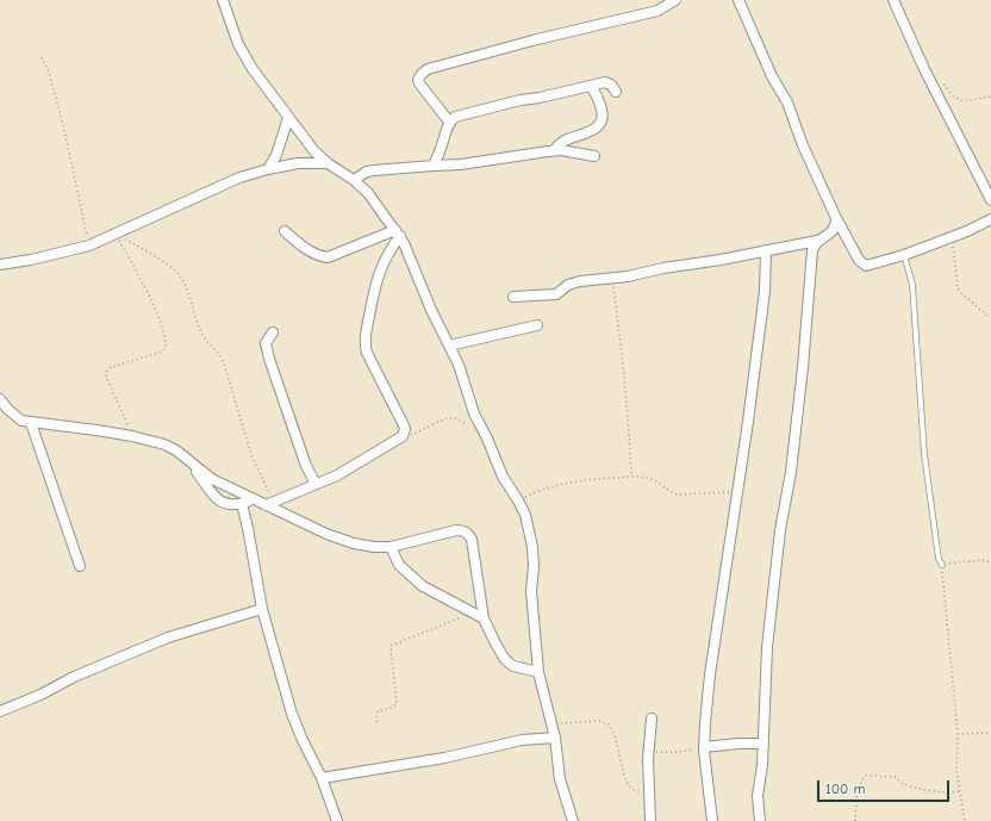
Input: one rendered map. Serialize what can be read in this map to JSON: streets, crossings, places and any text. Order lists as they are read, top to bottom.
{
  "scale_bar": "100 m"
}
